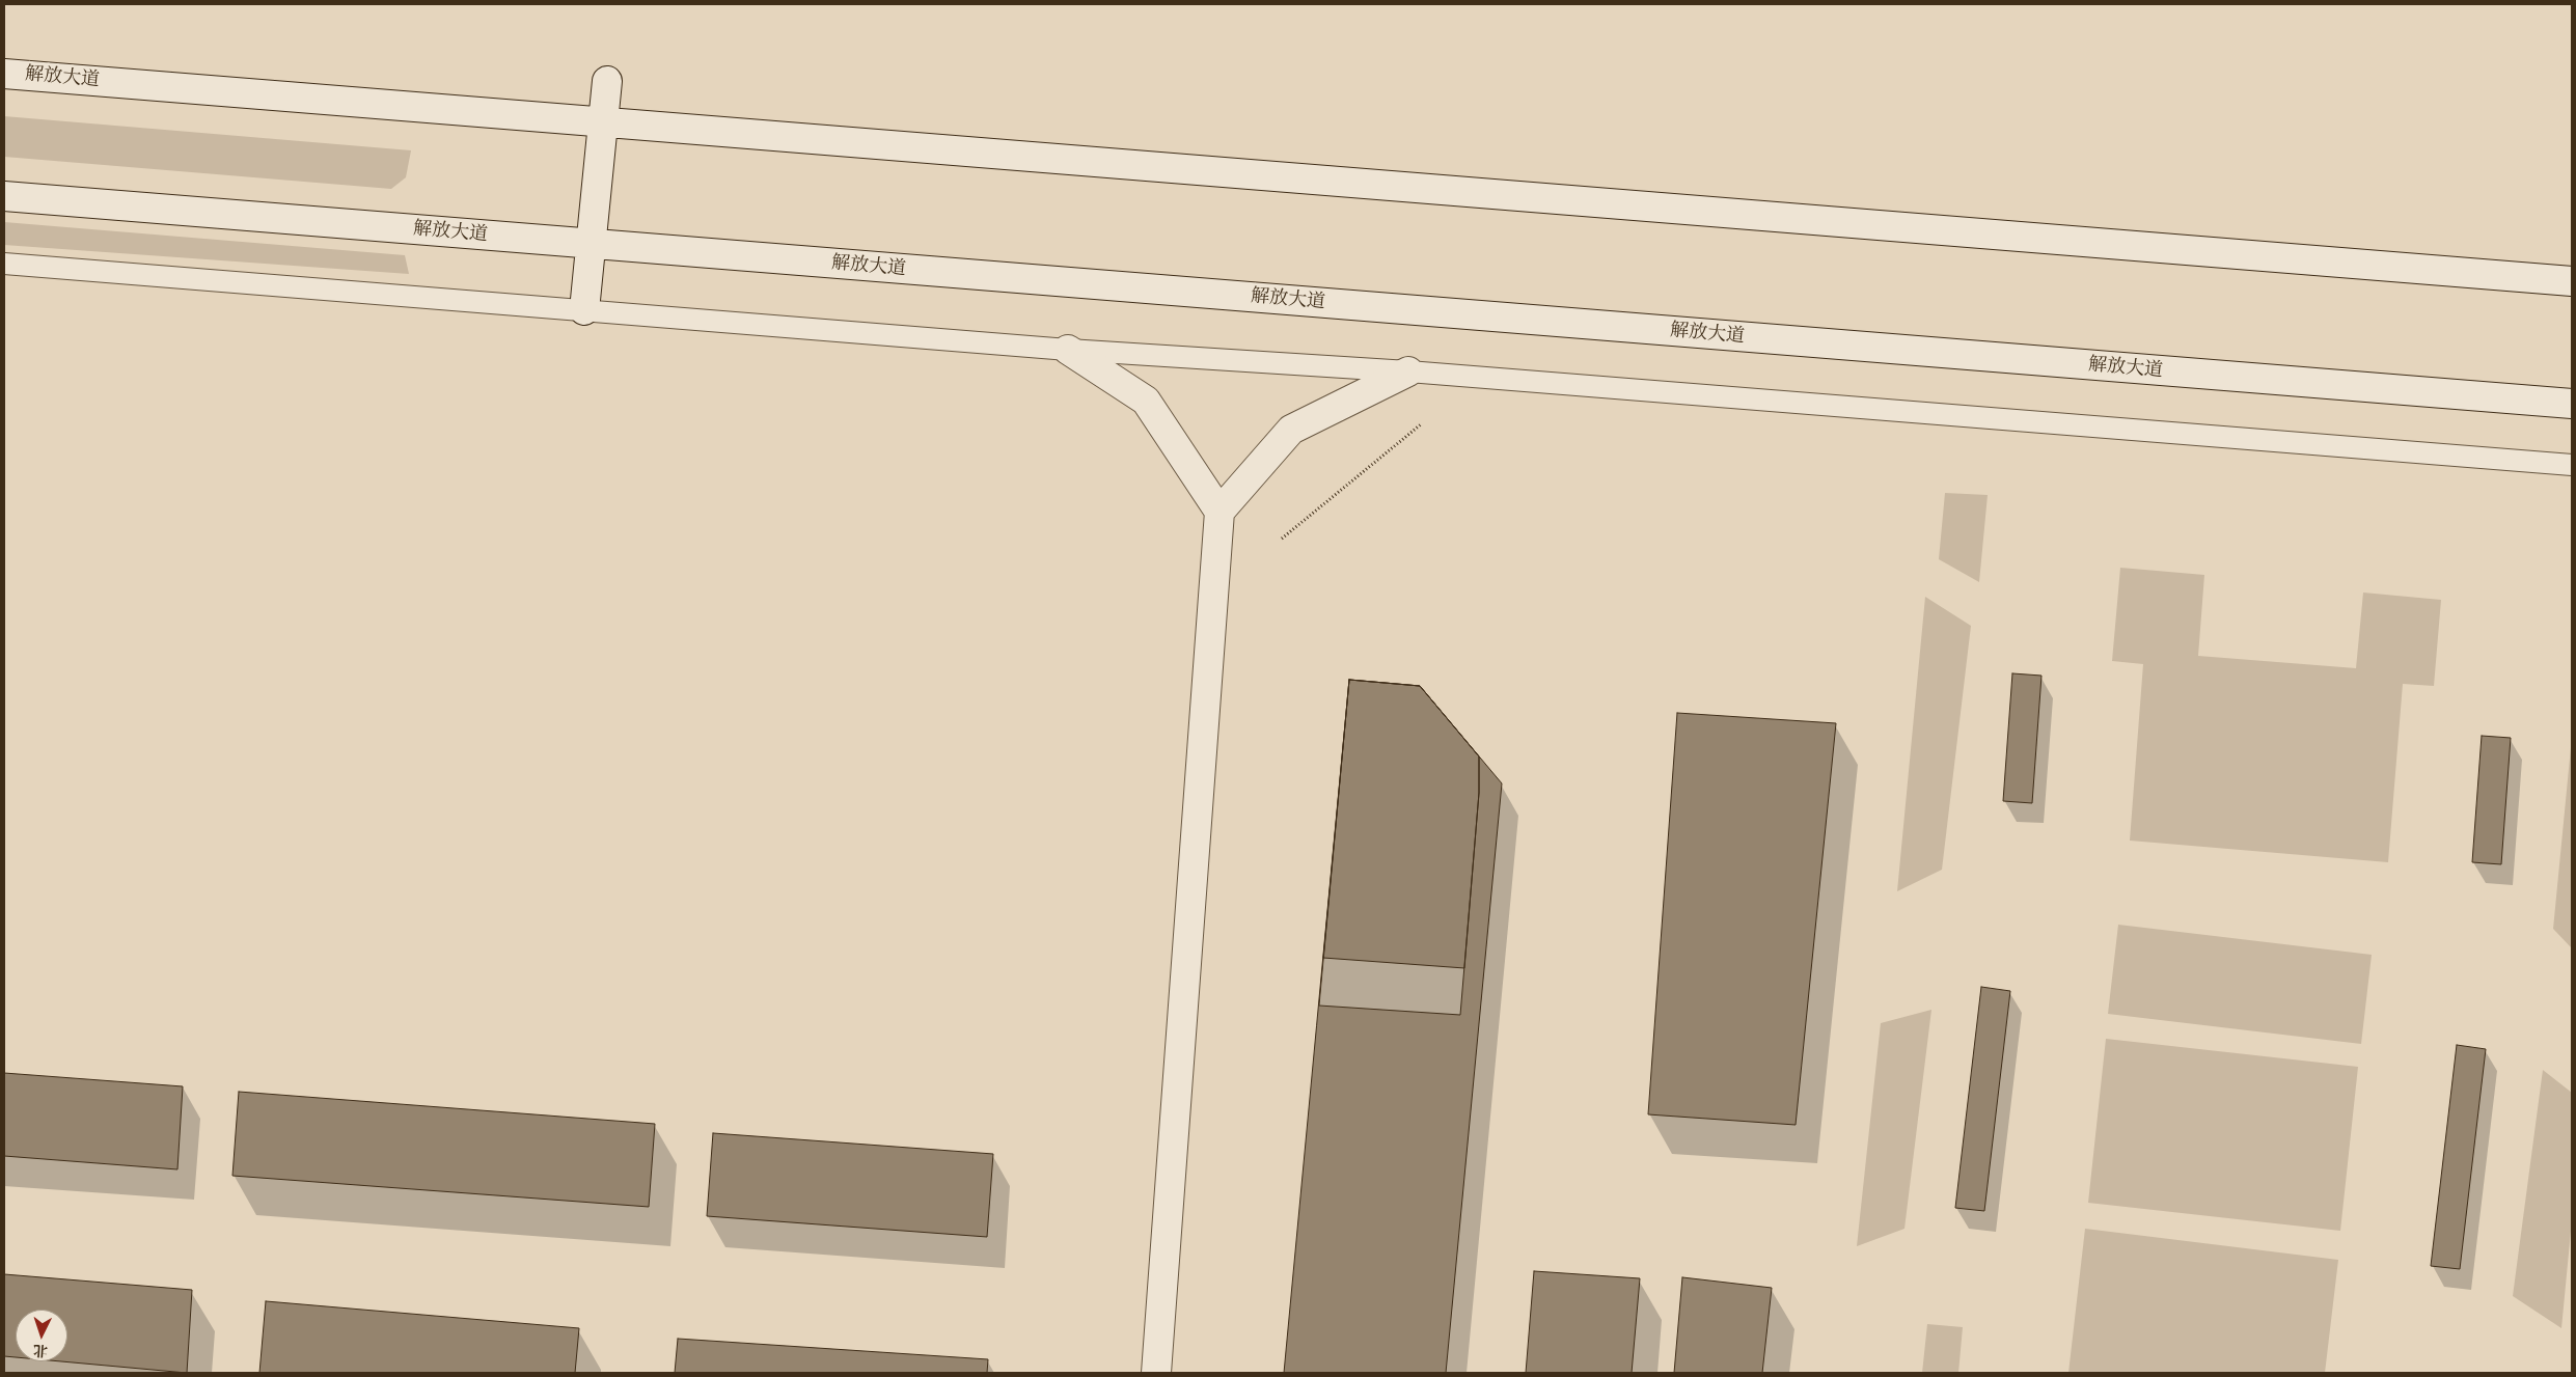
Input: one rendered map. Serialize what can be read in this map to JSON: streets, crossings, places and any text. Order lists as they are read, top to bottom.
{
  "streets": {
    "main road": ["解放大道"]
  },
  "north": "bottom"
}
